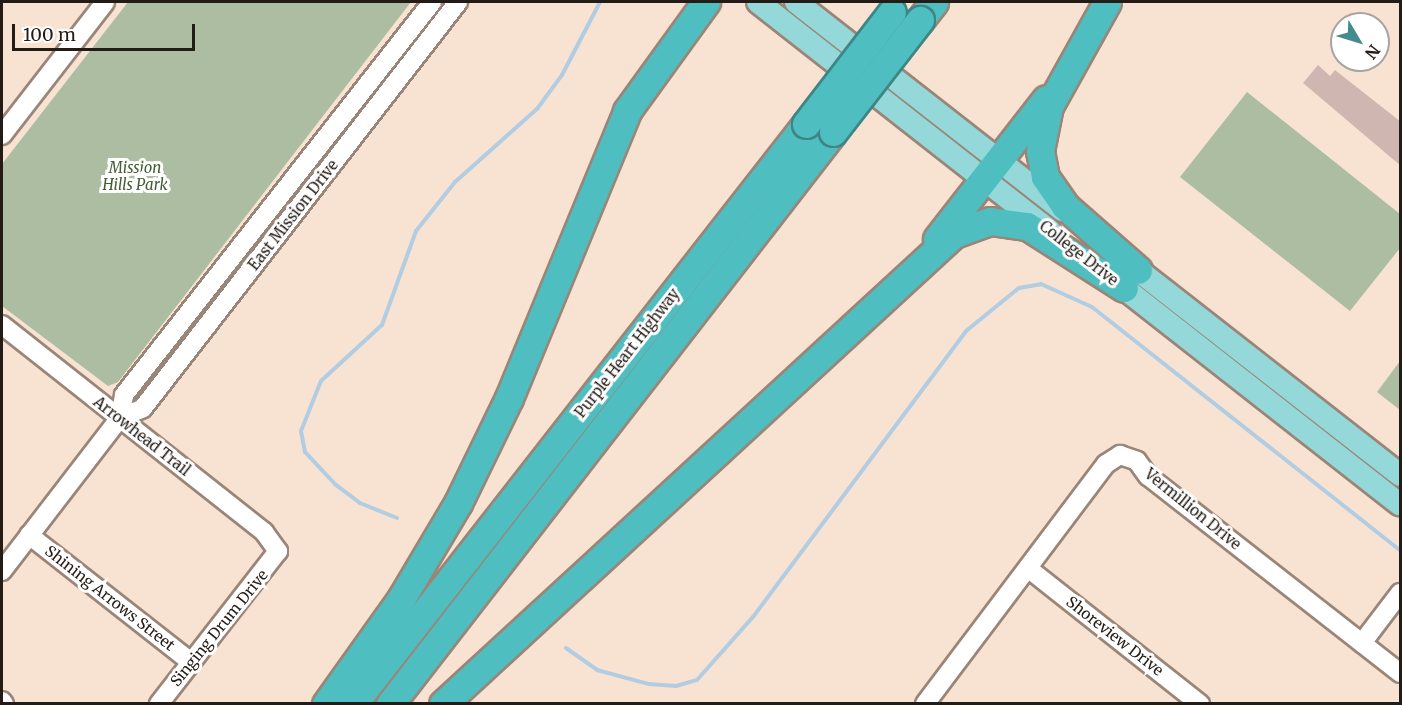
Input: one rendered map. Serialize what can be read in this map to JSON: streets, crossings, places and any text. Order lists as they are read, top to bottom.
{
  "streets": {
    "highway": ["Purple Heart Highway"],
    "main road": ["College Drive"],
    "street": [
      "East Mission Drive",
      "Arrowhead Trail",
      "Vermillion Drive",
      "Shining Arrows Street",
      "Singing Drum Drive",
      "Shoreview Drive"
    ]
  },
  "crossings": [
    ["East Mission Drive", "Arrowhead Trail"],
    ["East Mission Drive", "Shining Arrows Street"],
    ["Arrowhead Trail", "Singing Drum Drive"],
    ["Vermillion Drive", "Shoreview Drive"],
    ["Shining Arrows Street", "Singing Drum Drive"]
  ],
  "parks": ["Mission Hills Park"],
  "scale_bar": "100 m",
  "north": "bottom right"
}
